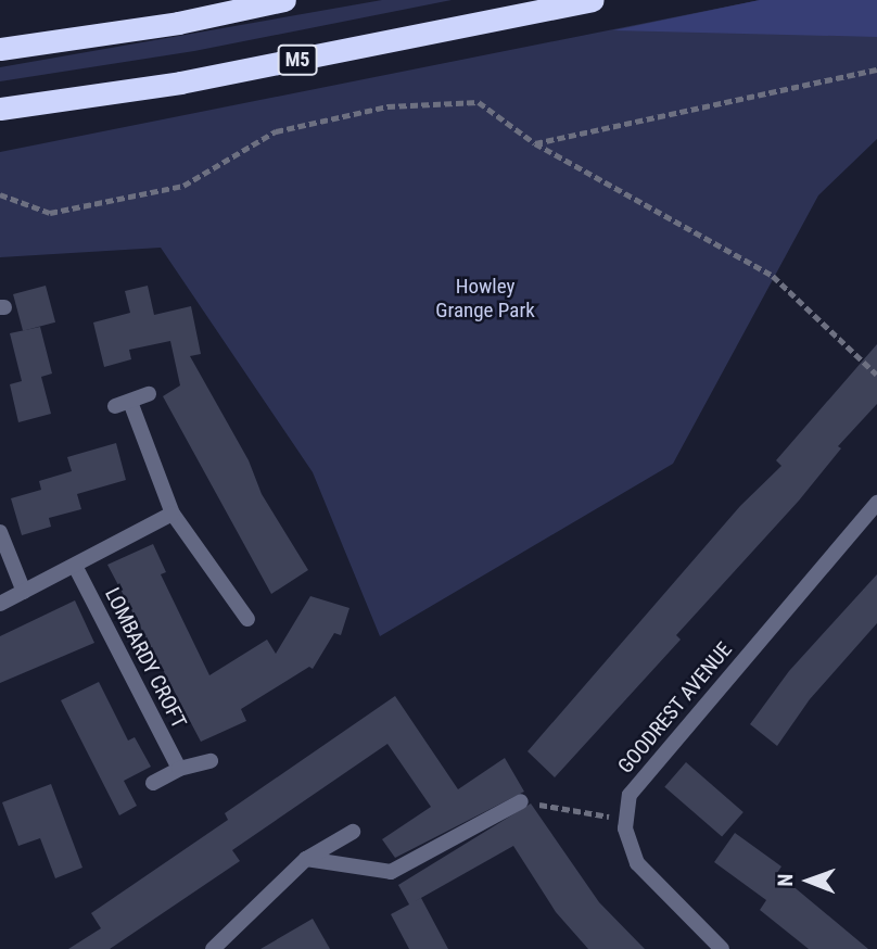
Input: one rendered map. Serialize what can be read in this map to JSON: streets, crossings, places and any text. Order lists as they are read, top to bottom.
{
  "streets": {
    "highway": ["M5"],
    "street": ["LOMBARDY CROFT", "GOODREST AVENUE"]
  },
  "parks": ["Howley Grange Park"],
  "north": "left"
}
